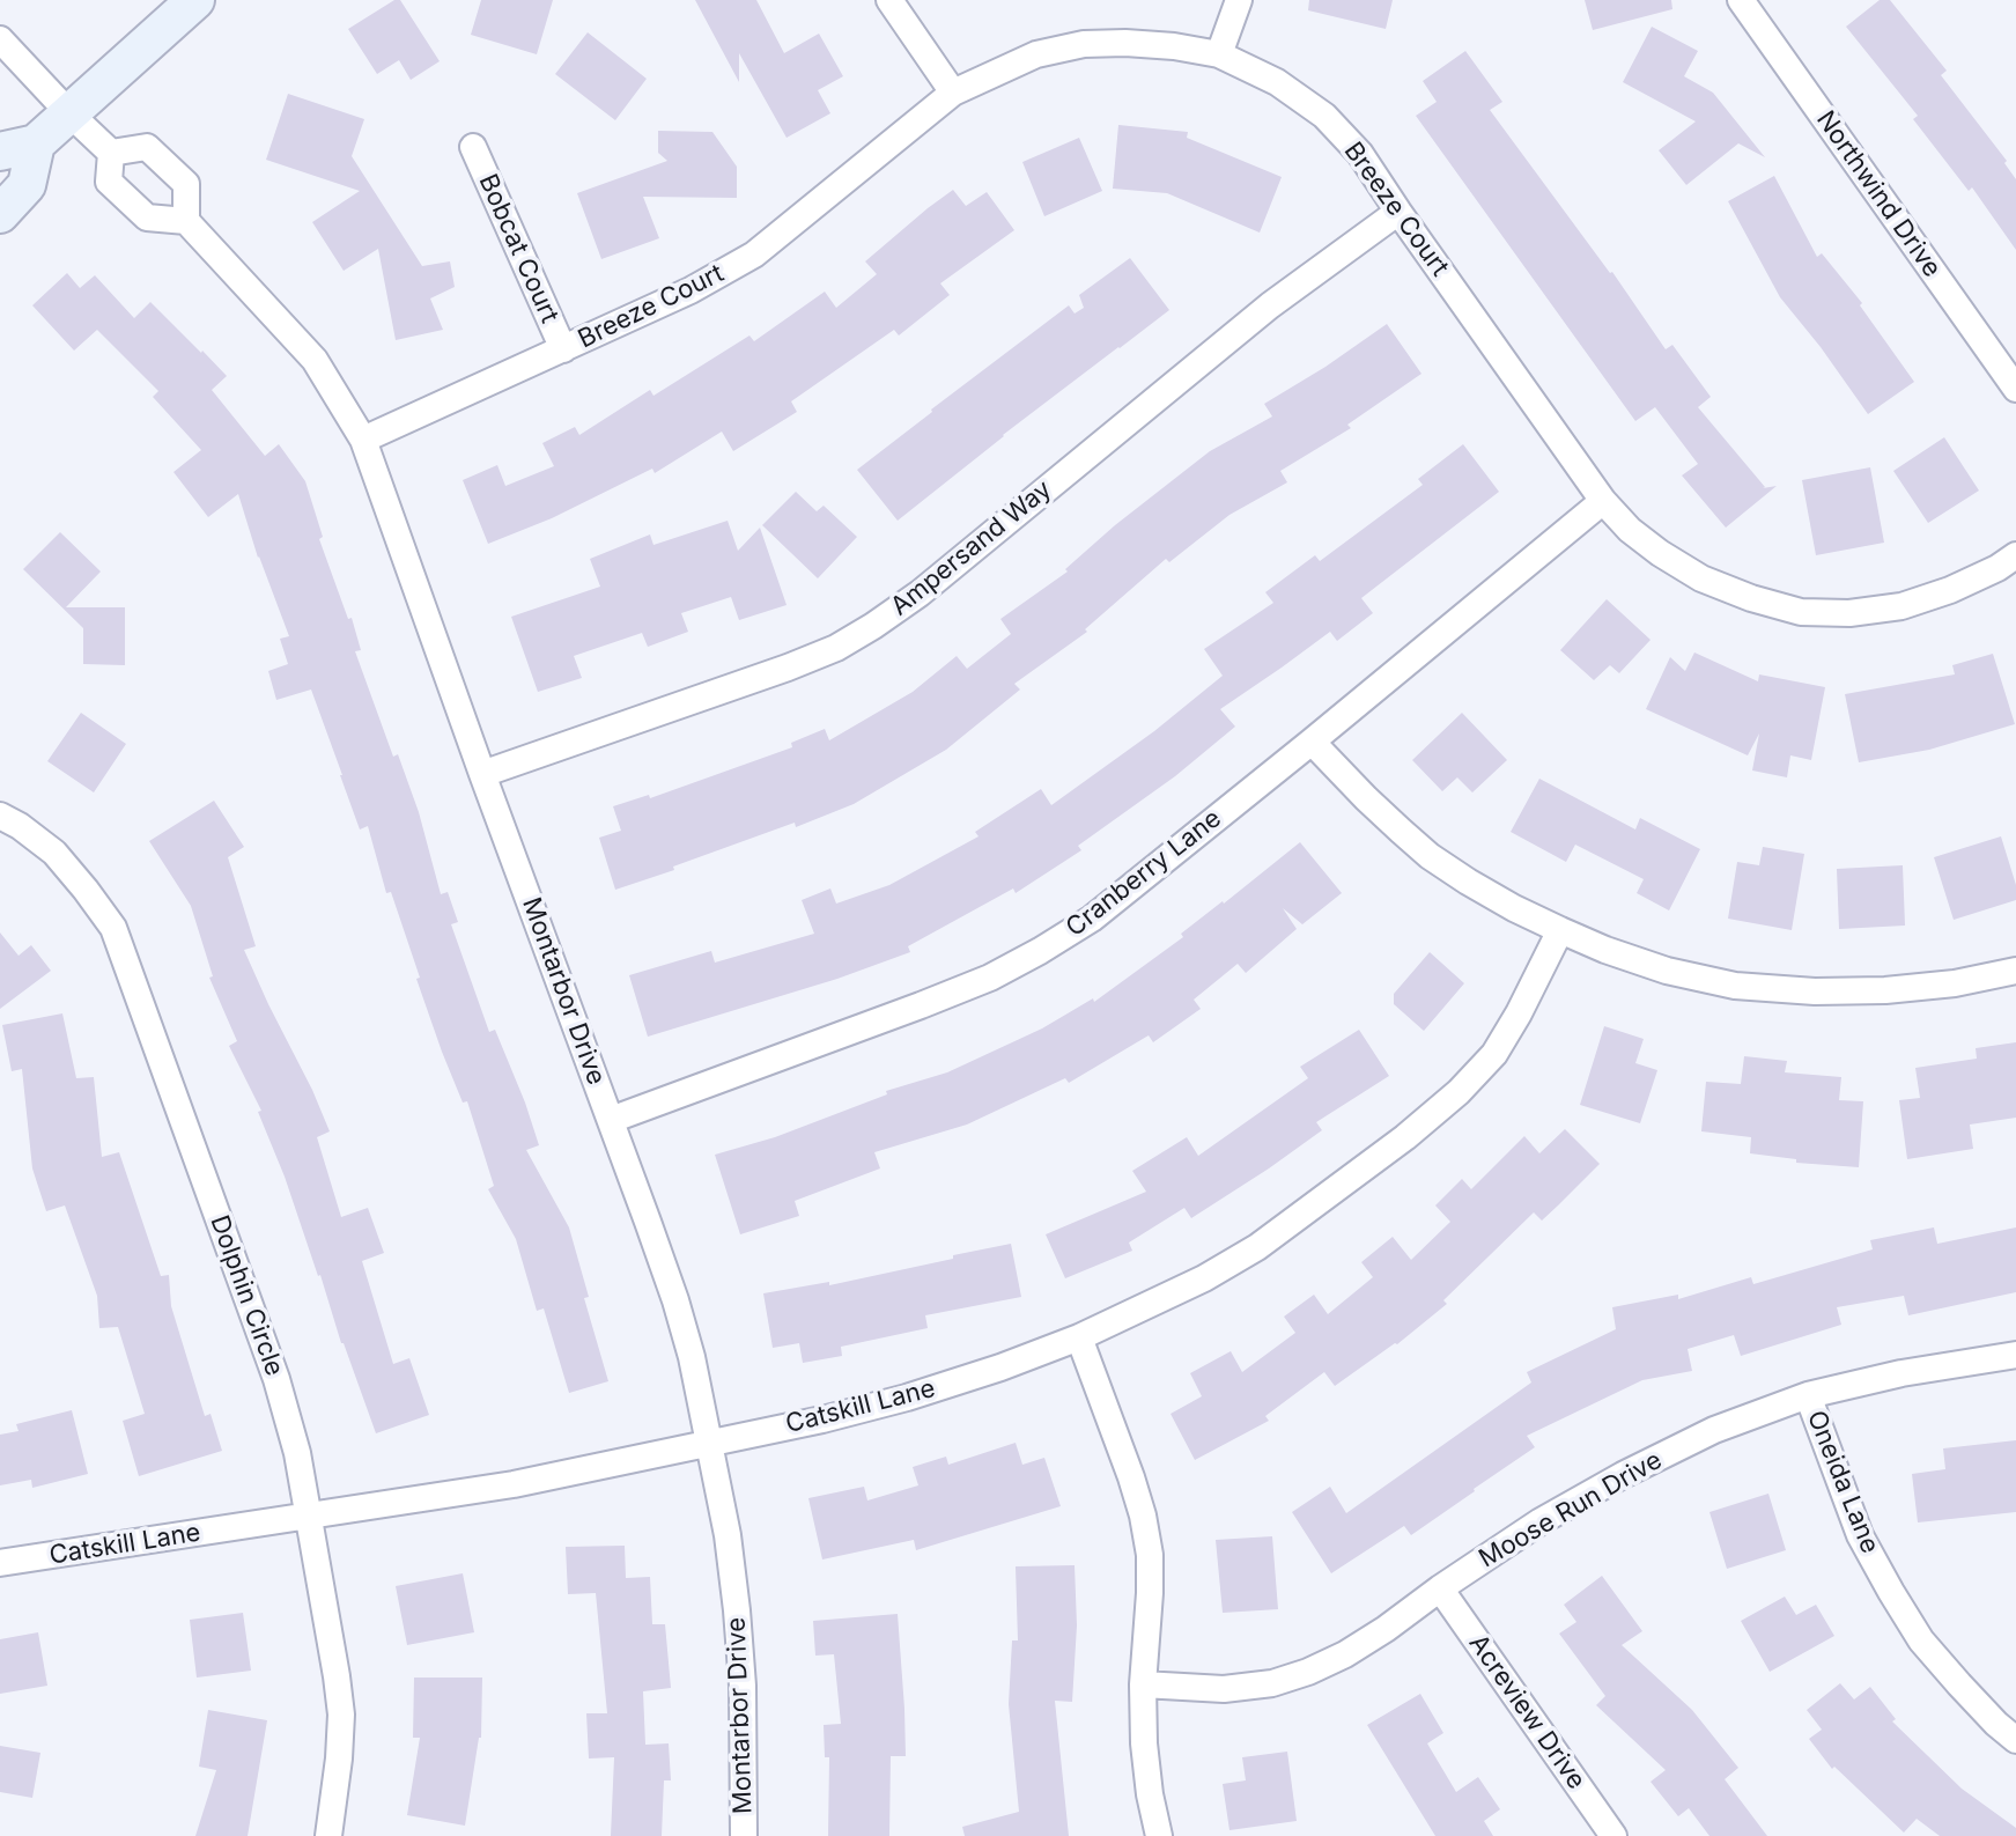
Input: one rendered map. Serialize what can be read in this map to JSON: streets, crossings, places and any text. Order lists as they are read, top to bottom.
{
  "streets": {
    "street": [
      "Northwind Drive",
      "Breeze Court",
      "Bobcat Court",
      "Ampersand Way",
      "Cranberry Lane",
      "Montarbor Drive",
      "Dolphin Circle",
      "Catskill Lane",
      "Oneida Lane",
      "Moose Run Drive",
      "Acreview Drive"
    ]
  },
  "crossings": [
    ["Breeze Court", "Bobcat Court"],
    ["Breeze Court", "Ampersand Way"],
    ["Breeze Court", "Cranberry Lane"],
    ["Breeze Court", "Montarbor Drive"],
    ["Ampersand Way", "Montarbor Drive"],
    ["Cranberry Lane", "Montarbor Drive"],
    ["Montarbor Drive", "Catskill Lane"],
    ["Dolphin Circle", "Catskill Lane"],
    ["Oneida Lane", "Moose Run Drive"],
    ["Moose Run Drive", "Acreview Drive"]
  ]
}
